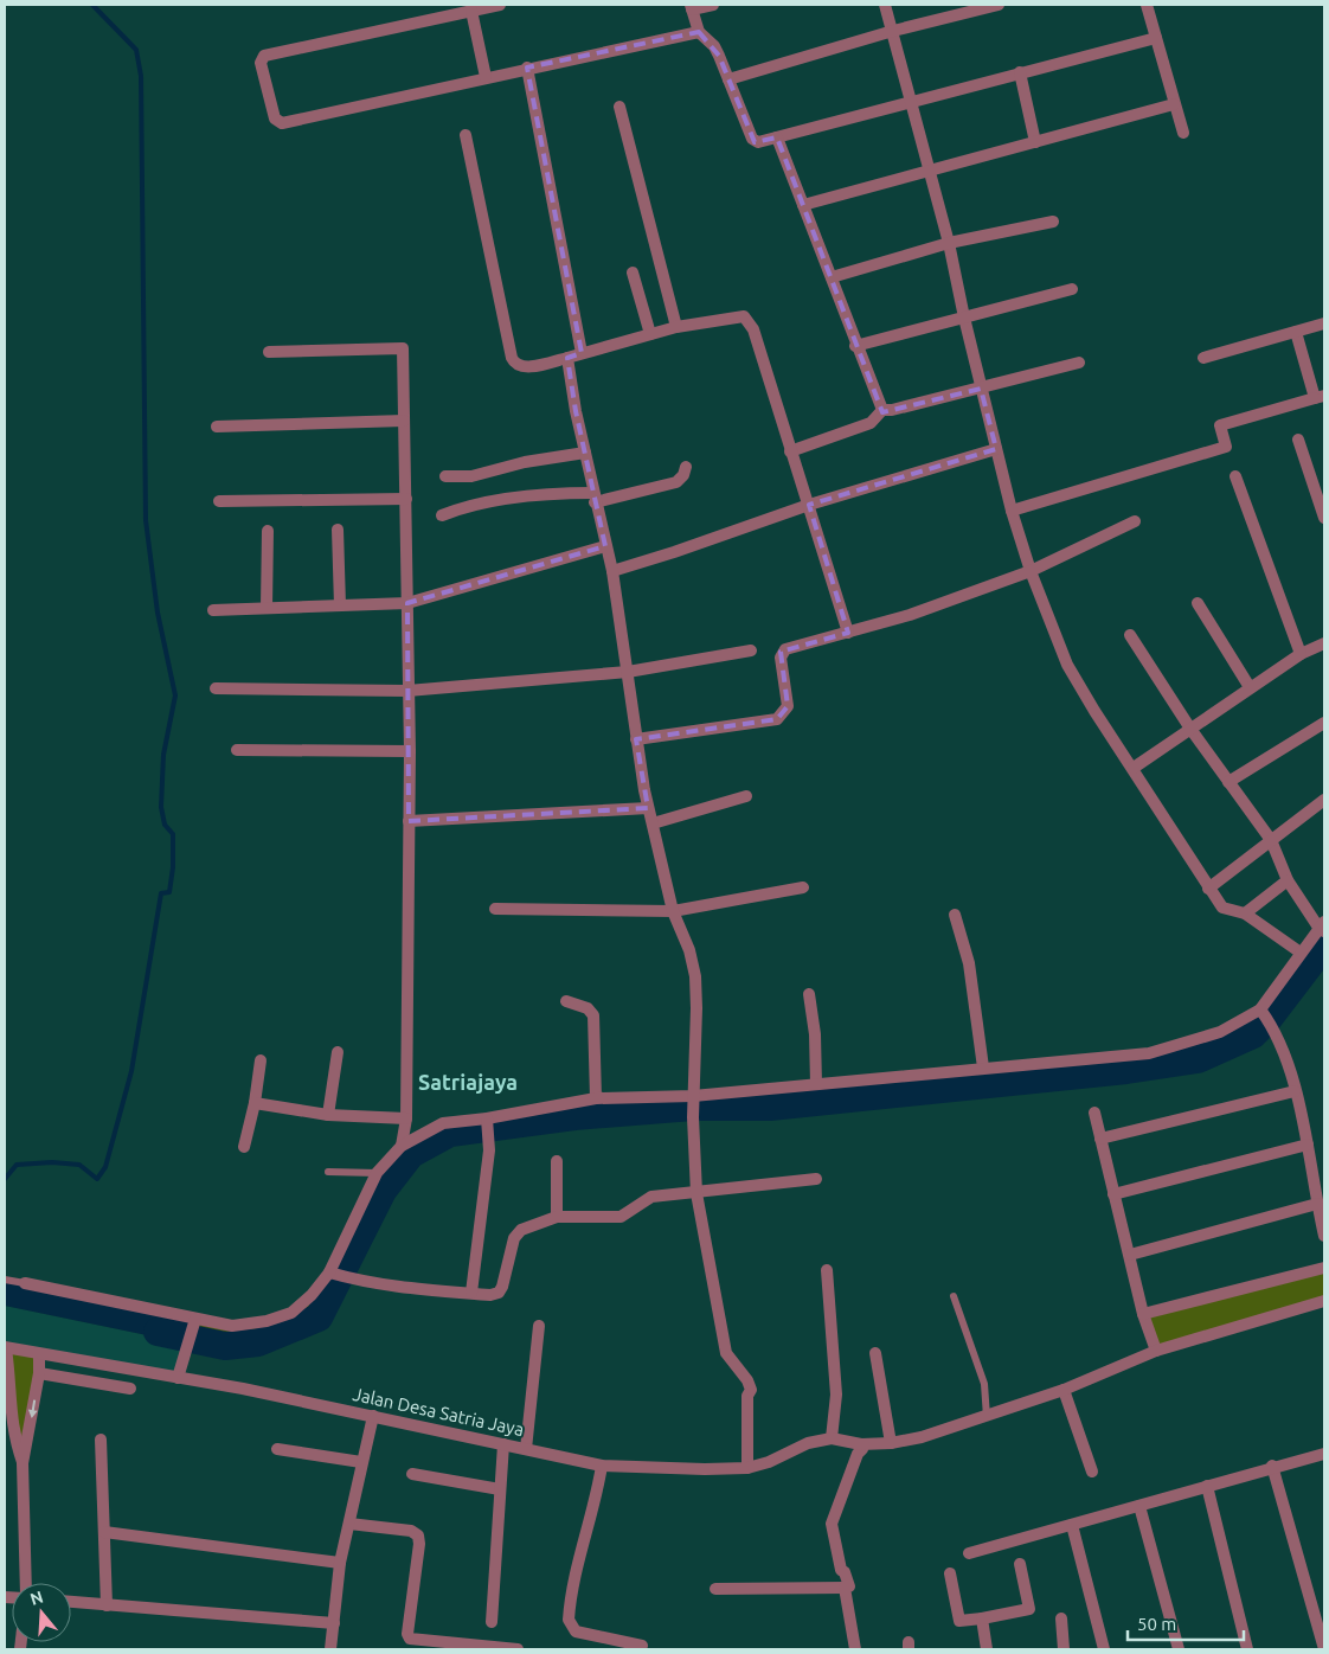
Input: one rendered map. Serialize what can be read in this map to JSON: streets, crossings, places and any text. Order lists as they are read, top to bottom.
{
  "streets": {
    "street": ["Jalan Desa Satria Jaya"]
  },
  "districts": ["Satriajaya"],
  "scale_bar": "50 m",
  "north": "top"
}
